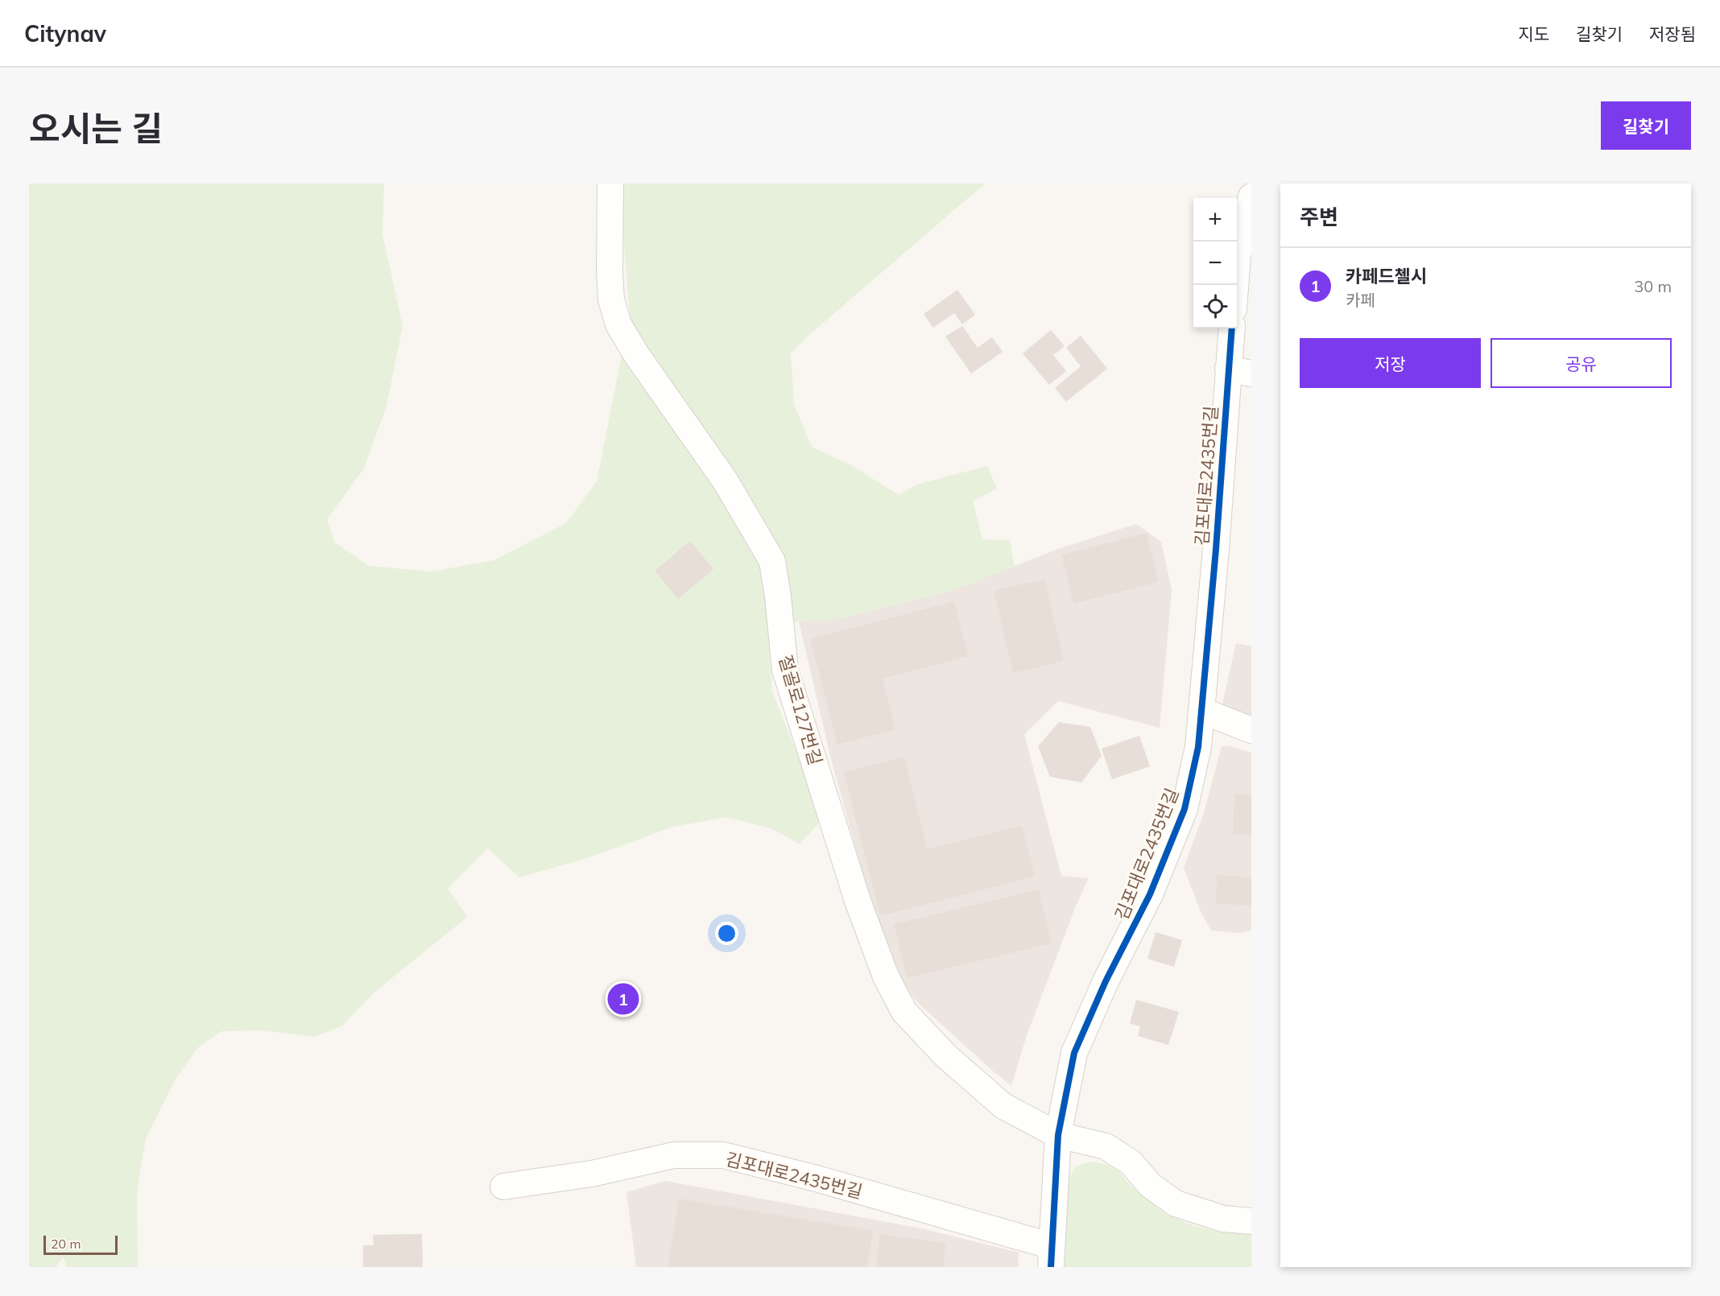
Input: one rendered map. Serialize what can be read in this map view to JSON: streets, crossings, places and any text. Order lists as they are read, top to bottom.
{
  "streets": {
    "street": ["김포대로2435번길", "절골로127번길"]
  },
  "crossings": [
    ["김포대로2435번길", "절골로127번길"]
  ],
  "scale_bar": "20 m",
  "page": {
    "header": "Citynav",
    "nav": ["지도", "길찾기", "저장됨"],
    "title": "오시는 길",
    "buttons": [
      "길찾기",
      ["저장", "공유"]
    ],
    "heading": "주변",
    "map_buttons": ["+", "−"],
    "list": [
      {
        "mark": "1",
        "name": "카페드첼시",
        "note": "카페",
        "value": "30 m"
      }
    ],
    "pins": "1",
    "scale": "20 m"
  }
}
